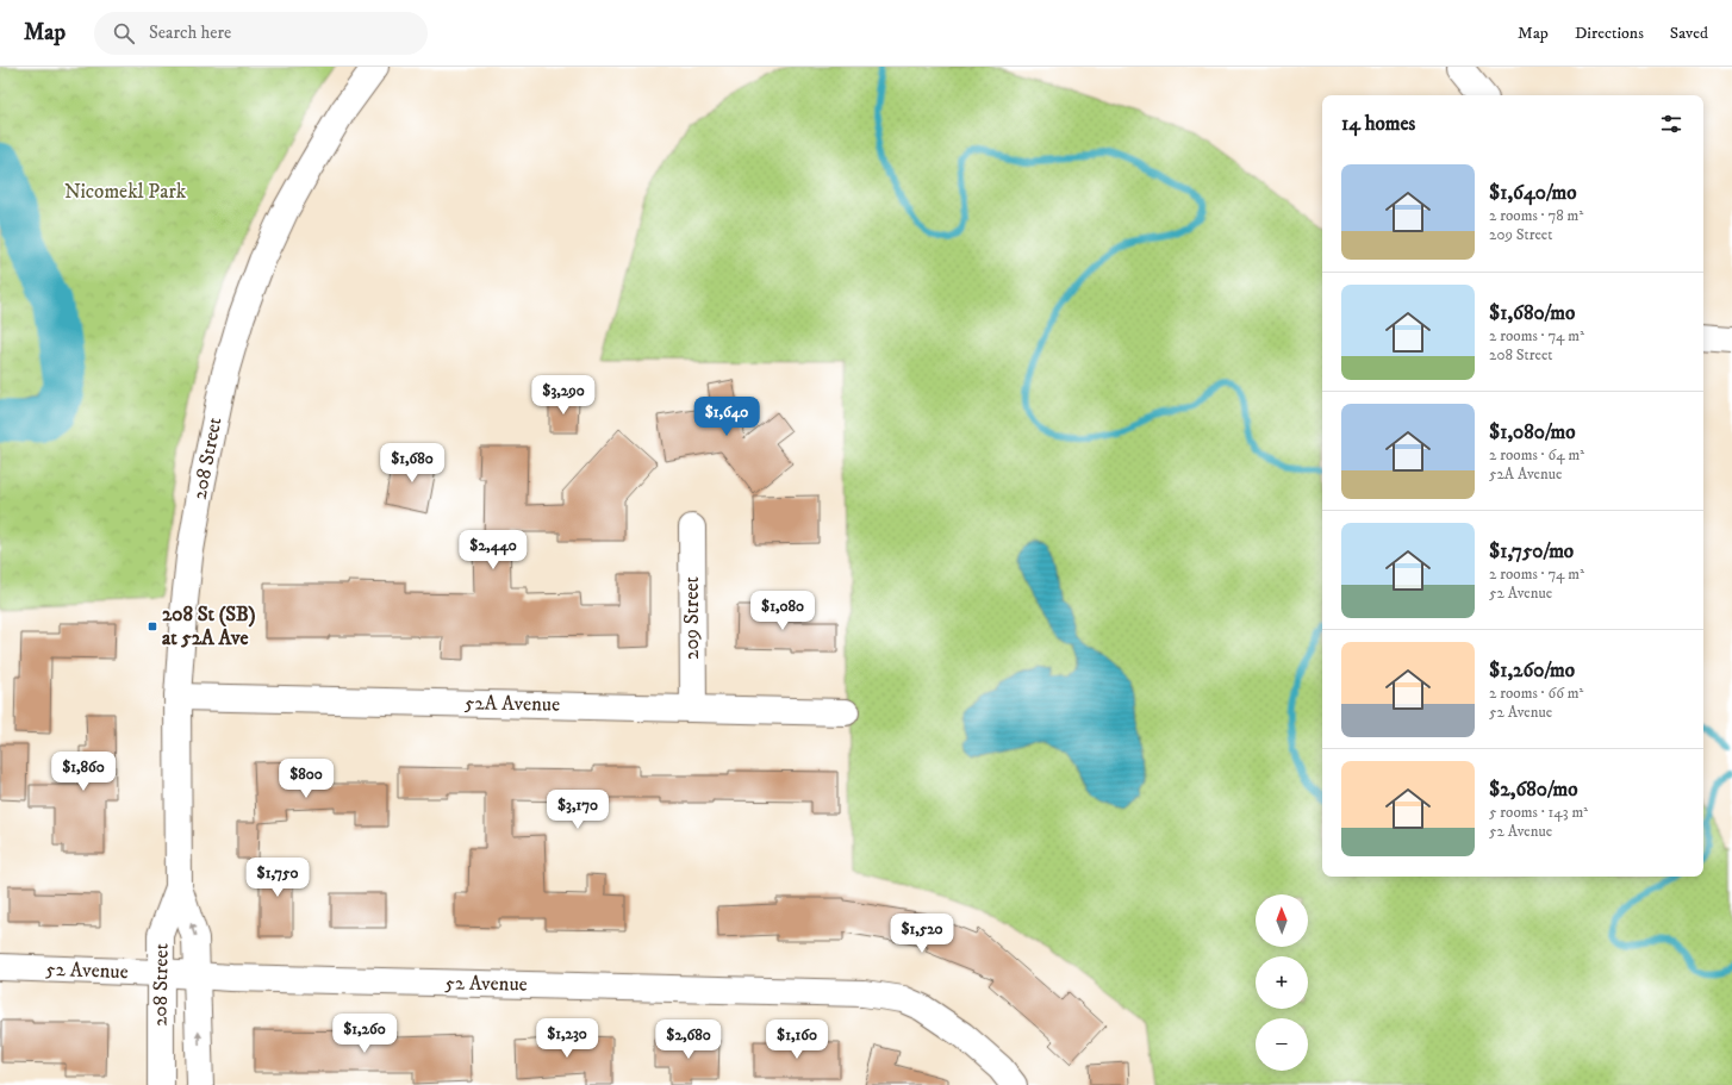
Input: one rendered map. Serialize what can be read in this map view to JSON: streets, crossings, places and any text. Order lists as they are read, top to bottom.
{
  "streets": {
    "street": [
      "208 Street",
      "209 Street",
      "52A Avenue",
      "52 Avenue"
    ]
  },
  "crossings": [
    ["208 Street", "52A Avenue"],
    ["208 Street", "52 Avenue"],
    ["209 Street", "52A Avenue"]
  ],
  "parks": ["Nicomekl Park"],
  "places": {
    "transit": ["208 St (SB) at 52A Ave"]
  },
  "north": "top",
  "page": {
    "header": "Map",
    "search": "Search here",
    "nav": ["Map", "Directions", "Saved"],
    "heading": "14 homes",
    "list": [
      {
        "name": "$1,640/mo",
        "note": "2 rooms · 78 m² · 209 Street"
      },
      {
        "name": "$1,680/mo",
        "note": "2 rooms · 74 m² · 208 Street"
      },
      {
        "name": "$1,080/mo",
        "note": "2 rooms · 64 m² · 52A Avenue"
      },
      {
        "name": "$1,750/mo",
        "note": "2 rooms · 74 m² · 52 Avenue"
      },
      {
        "name": "$1,260/mo",
        "note": "2 rooms · 66 m² · 52 Avenue"
      },
      {
        "name": "$2,680/mo",
        "note": "5 rooms · 143 m² · 52 Avenue"
      }
    ],
    "price": [
      "$3,290",
      "$1,640",
      "$1,680",
      "$2,440",
      "$1,080",
      "$1,860",
      "$800",
      "$3,170",
      "$1,750",
      "$1,520",
      "$1,260",
      "$1,230",
      "$2,680",
      "$1,160"
    ],
    "map_buttons": ["+", "−"]
  }
}
